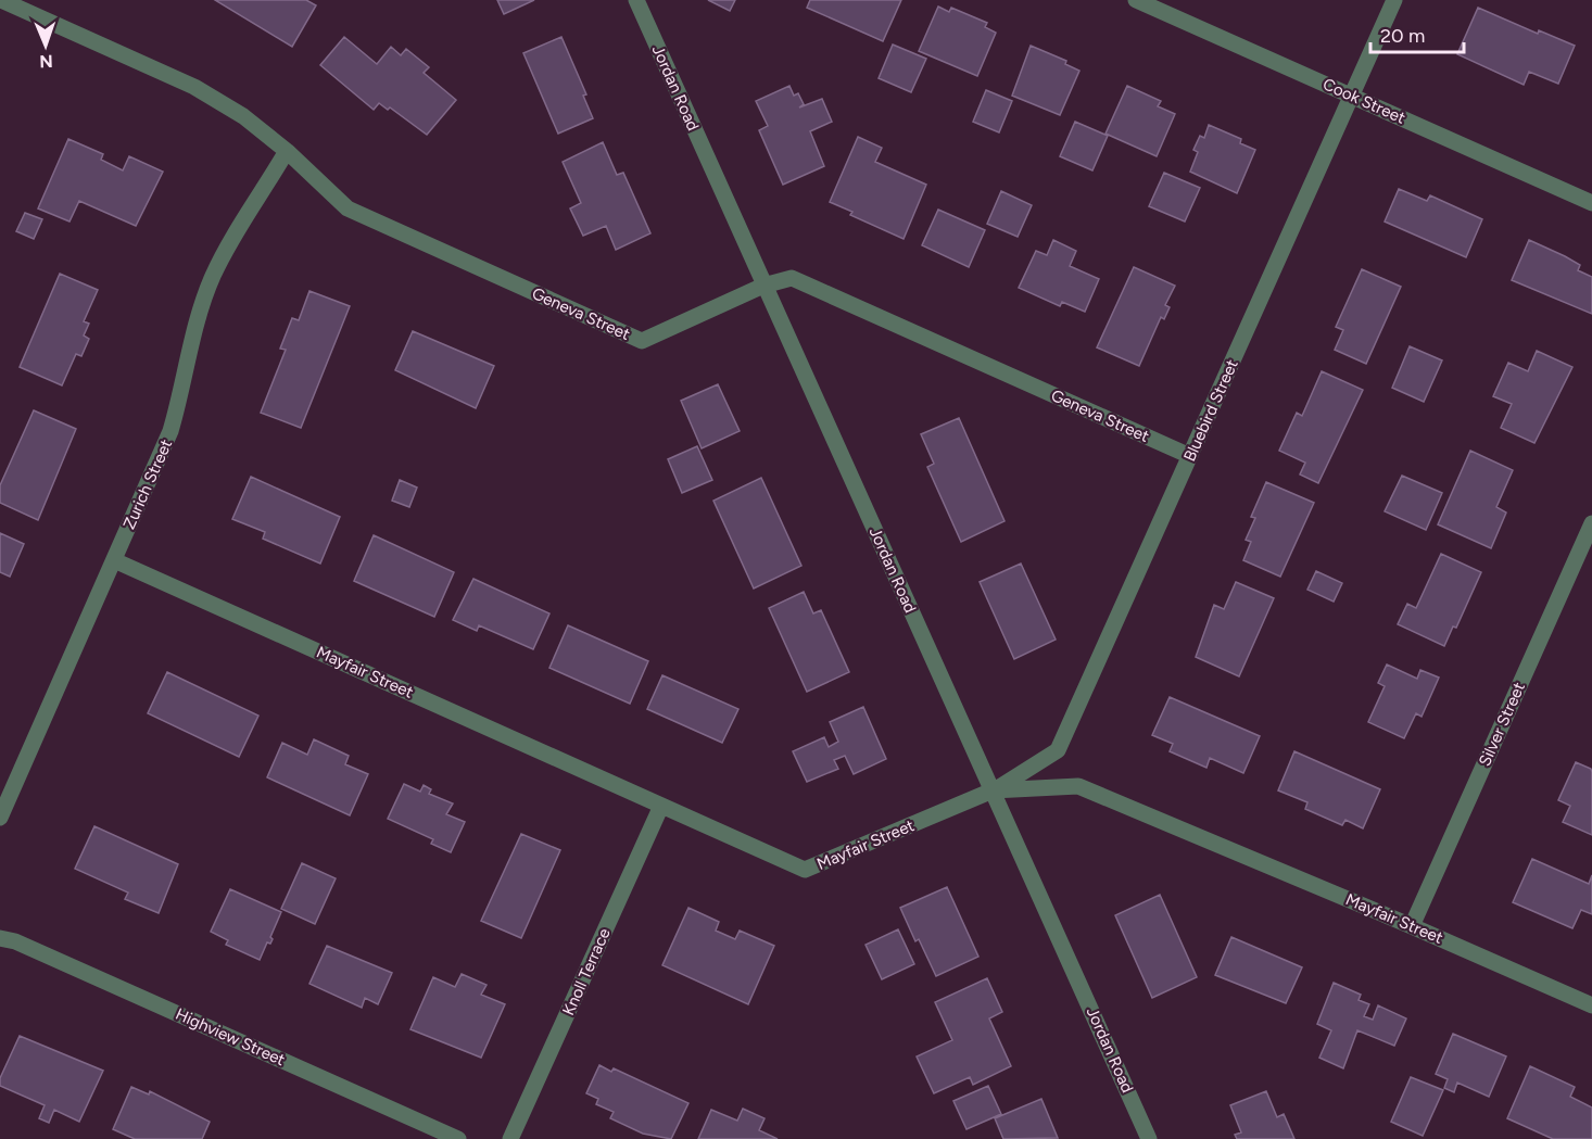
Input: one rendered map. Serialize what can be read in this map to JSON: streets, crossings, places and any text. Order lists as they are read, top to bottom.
{
  "streets": {
    "street": [
      "Jordan Road",
      "Cook Street",
      "Geneva Street",
      "Bluebird Street",
      "Zurich Street",
      "Mayfair Street",
      "Silver Street",
      "Knoll Terrace",
      "Highview Street"
    ]
  },
  "crossings": [
    ["Jordan Road", "Geneva Street"],
    ["Jordan Road", "Bluebird Street"],
    ["Jordan Road", "Mayfair Street"],
    ["Cook Street", "Bluebird Street"],
    ["Geneva Street", "Bluebird Street"],
    ["Geneva Street", "Zurich Street"],
    ["Bluebird Street", "Mayfair Street"],
    ["Zurich Street", "Mayfair Street"],
    ["Mayfair Street", "Silver Street"],
    ["Mayfair Street", "Knoll Terrace"]
  ],
  "scale_bar": "20 m",
  "north": "bottom"
}
